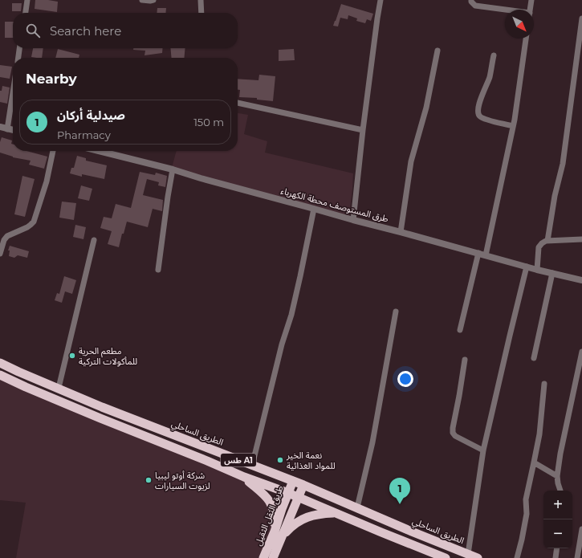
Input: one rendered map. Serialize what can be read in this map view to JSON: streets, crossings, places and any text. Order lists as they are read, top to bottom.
{
  "streets": {
    "highway": ["الطريق الساحلي", "طس A1", "طريق النقل الثقيل"],
    "street": ["طرق المستوصف محطة الكهرباء"]
  },
  "crossings": [
    ["الطريق الساحلي", "طريق النقل الثقيل"],
    ["طس A1", "طريق النقل الثقيل"]
  ],
  "places": ["مطعم الحرية للمأكولات التركية", "نعمة الخير للمواد الغذائية", "شركة أوتو ليبيا لزيوت السيارات"],
  "north": "bottom right",
  "page": {
    "search": "Search here",
    "heading": "Nearby",
    "list": [
      {
        "mark": "1",
        "name": "صيدلية أركان",
        "note": "Pharmacy",
        "value": "150 m"
      }
    ],
    "pins": "1",
    "map_buttons": ["+", "−"]
  }
}
